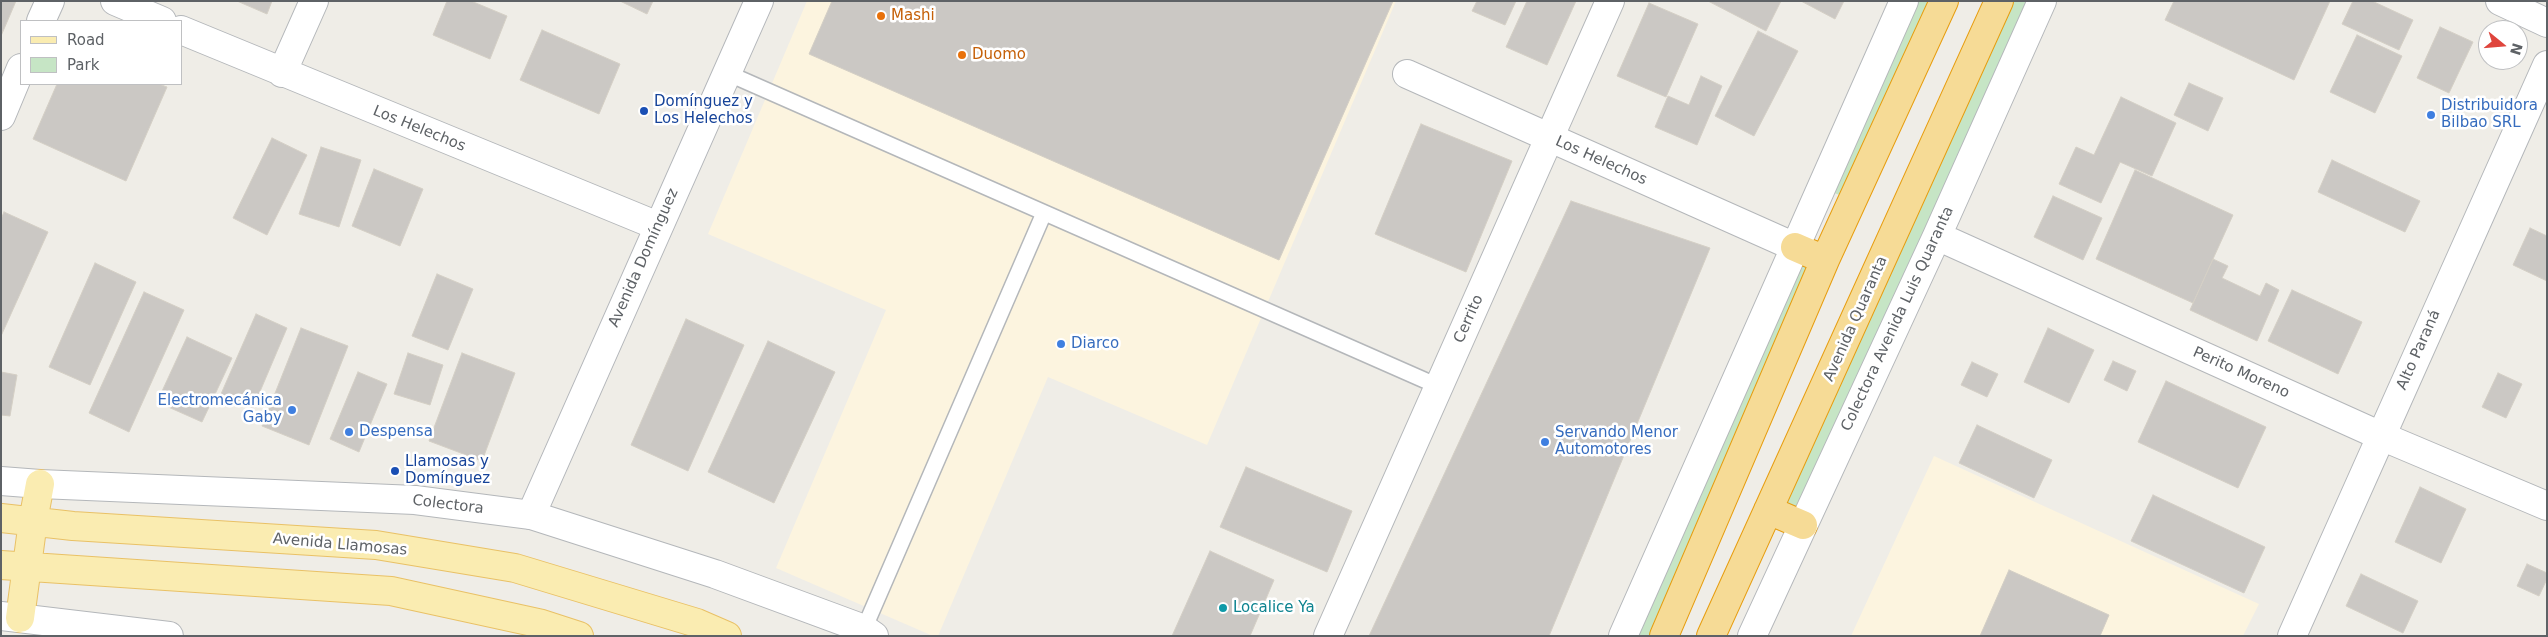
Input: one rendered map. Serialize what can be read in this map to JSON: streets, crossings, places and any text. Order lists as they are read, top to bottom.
{
  "streets": {
    "highway": ["Avenida Quaranta"],
    "main road": ["Avenida Llamosas"],
    "street": [
      "Los Helechos",
      "Avenida Domínguez",
      "Cerrito",
      "Colectora Avenida Luis Quaranta",
      "Alto Paraná",
      "Perito Moreno",
      "Colectora"
    ]
  },
  "crossings": [
    ["Los Helechos", "Avenida Domínguez"],
    ["Los Helechos", "Cerrito"],
    ["Avenida Domínguez", "Colectora"],
    ["Colectora Avenida Luis Quaranta", "Perito Moreno"],
    ["Alto Paraná", "Perito Moreno"]
  ],
  "places": [
    "Mashi",
    "Duomo",
    "Domínguez y Los Helechos",
    "Distribuidora Bilbao SRL",
    "Diarco",
    "Electromecánica Gaby",
    "Despensa",
    "Servando Menor Automotores",
    "Llamosas y Domínguez",
    "Localice Ya"
  ],
  "legend": ["Road", "Park"],
  "north": "right"
}
